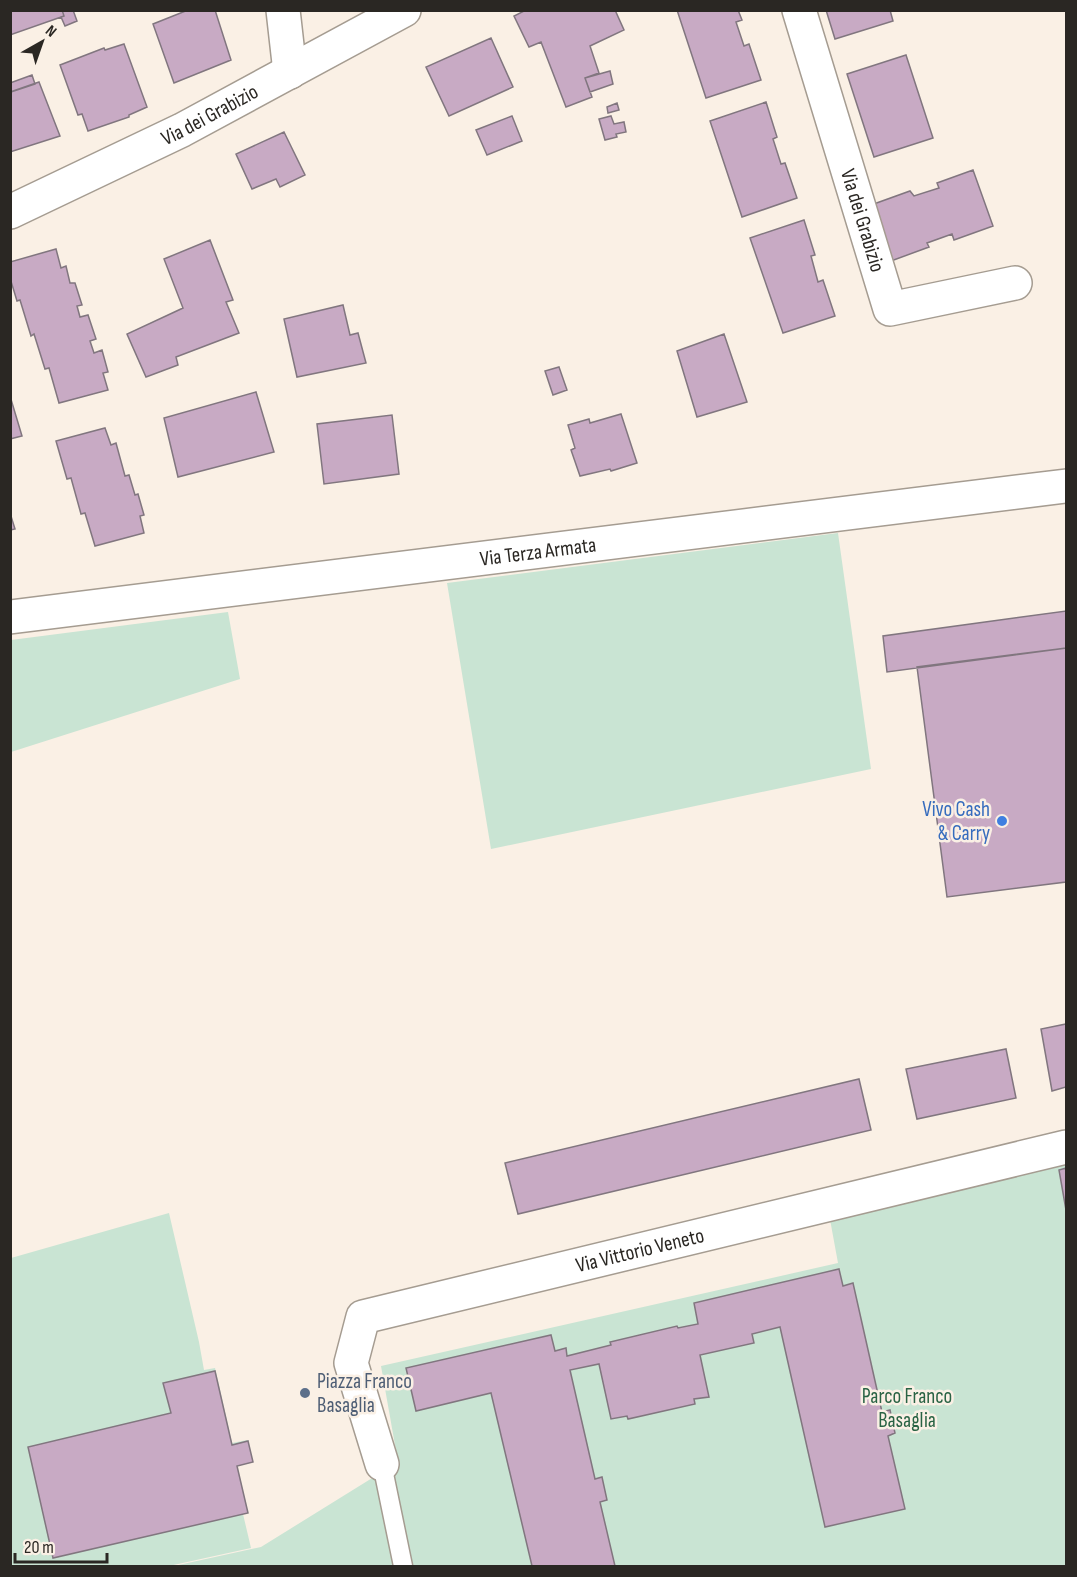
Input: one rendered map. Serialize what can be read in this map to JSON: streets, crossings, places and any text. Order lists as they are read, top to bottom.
{
  "streets": {
    "street": ["Via dei Grabizio", "Via Terza Armata", "Via Vittorio Veneto"]
  },
  "parks": ["Parco Franco Basaglia"],
  "places": ["Vivo Cash & Carry", "Piazza Franco Basaglia"],
  "scale_bar": "20 m",
  "north": "top right"
}
